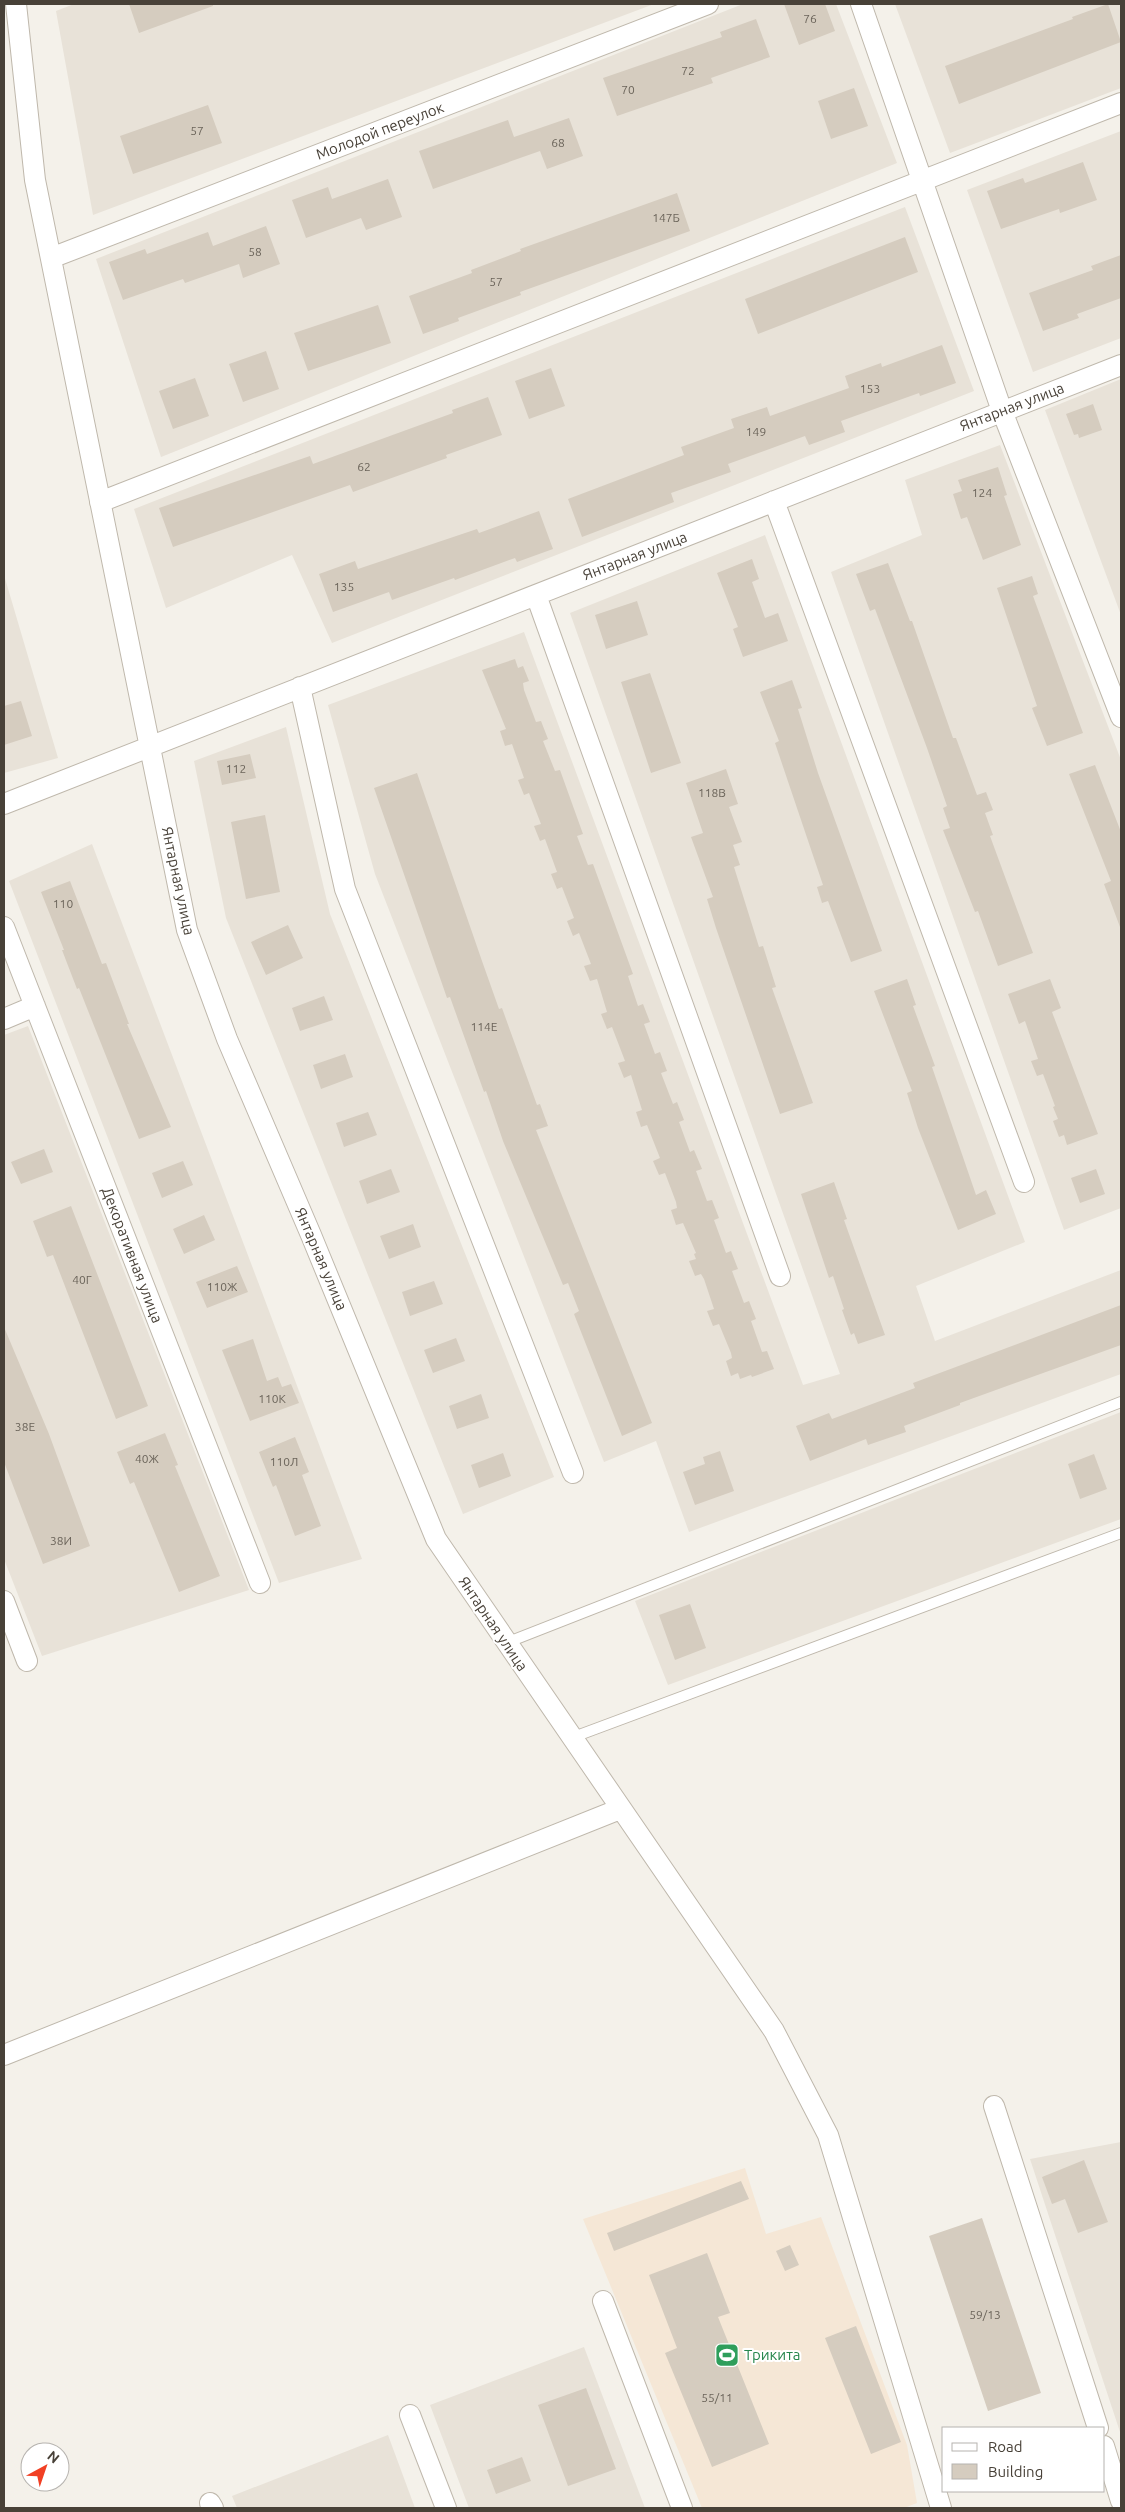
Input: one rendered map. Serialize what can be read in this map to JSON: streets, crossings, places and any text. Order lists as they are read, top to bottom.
{
  "streets": {
    "street": ["Молодой переулок", "Янтарная улица", "Декоративная улица"]
  },
  "places": {
    "sports": ["Трикита"]
  },
  "house_numbers": [
    "76",
    "72",
    "70",
    "57",
    "68",
    "147Б",
    "58",
    "57",
    "153",
    "149",
    "62",
    "124",
    "135",
    "112",
    "118В",
    "110",
    "114Е",
    "40Г",
    "110Ж",
    "110К",
    "38Е",
    "40Ж",
    "110Л",
    "38И",
    "59/13",
    "55/11"
  ],
  "legend": ["Road", "Building"],
  "north": "top right"
}
